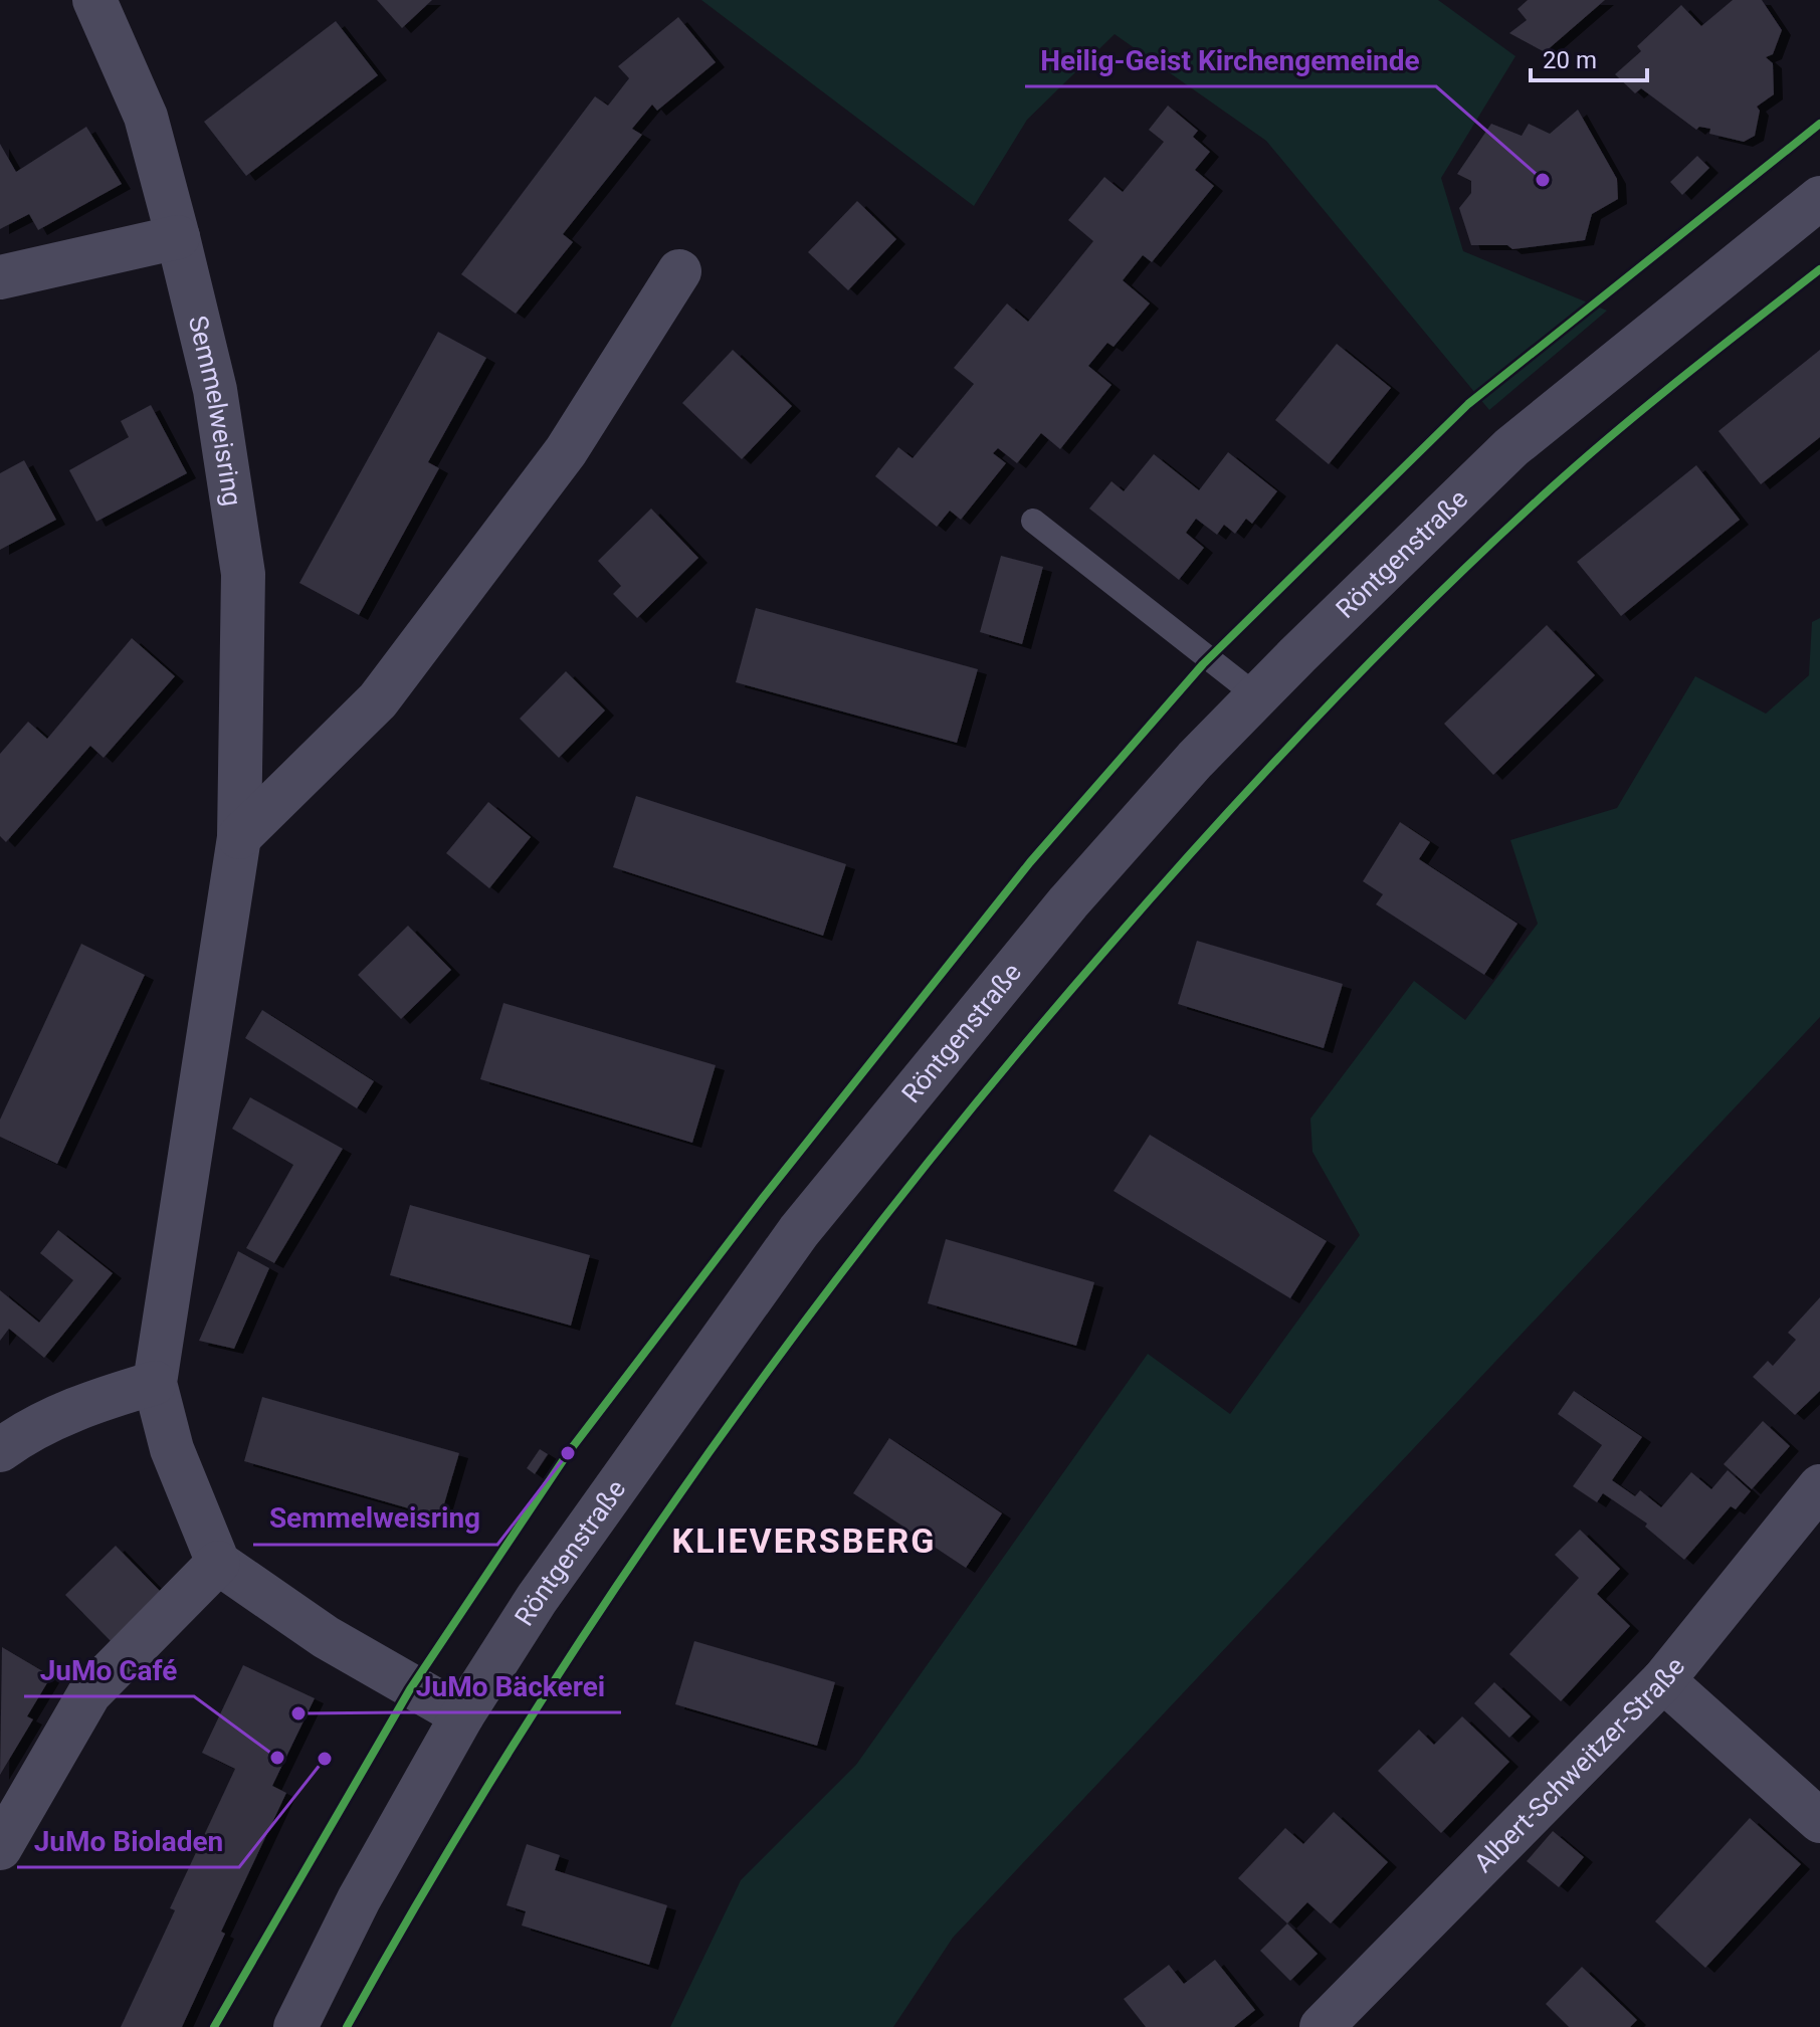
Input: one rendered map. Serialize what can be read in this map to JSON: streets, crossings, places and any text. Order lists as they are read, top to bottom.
{
  "streets": {
    "street": ["Semmelweisring", "Röntgenstraße", "Albert-Schweitzer-Straße"]
  },
  "districts": ["KLIEVERSBERG"],
  "places": [
    "Heilig-Geist Kirchengemeinde",
    "Semmelweisring",
    "JuMo Bäckerei",
    "JuMo Café",
    "JuMo Bioladen"
  ],
  "scale_bar": "20 m"
}
